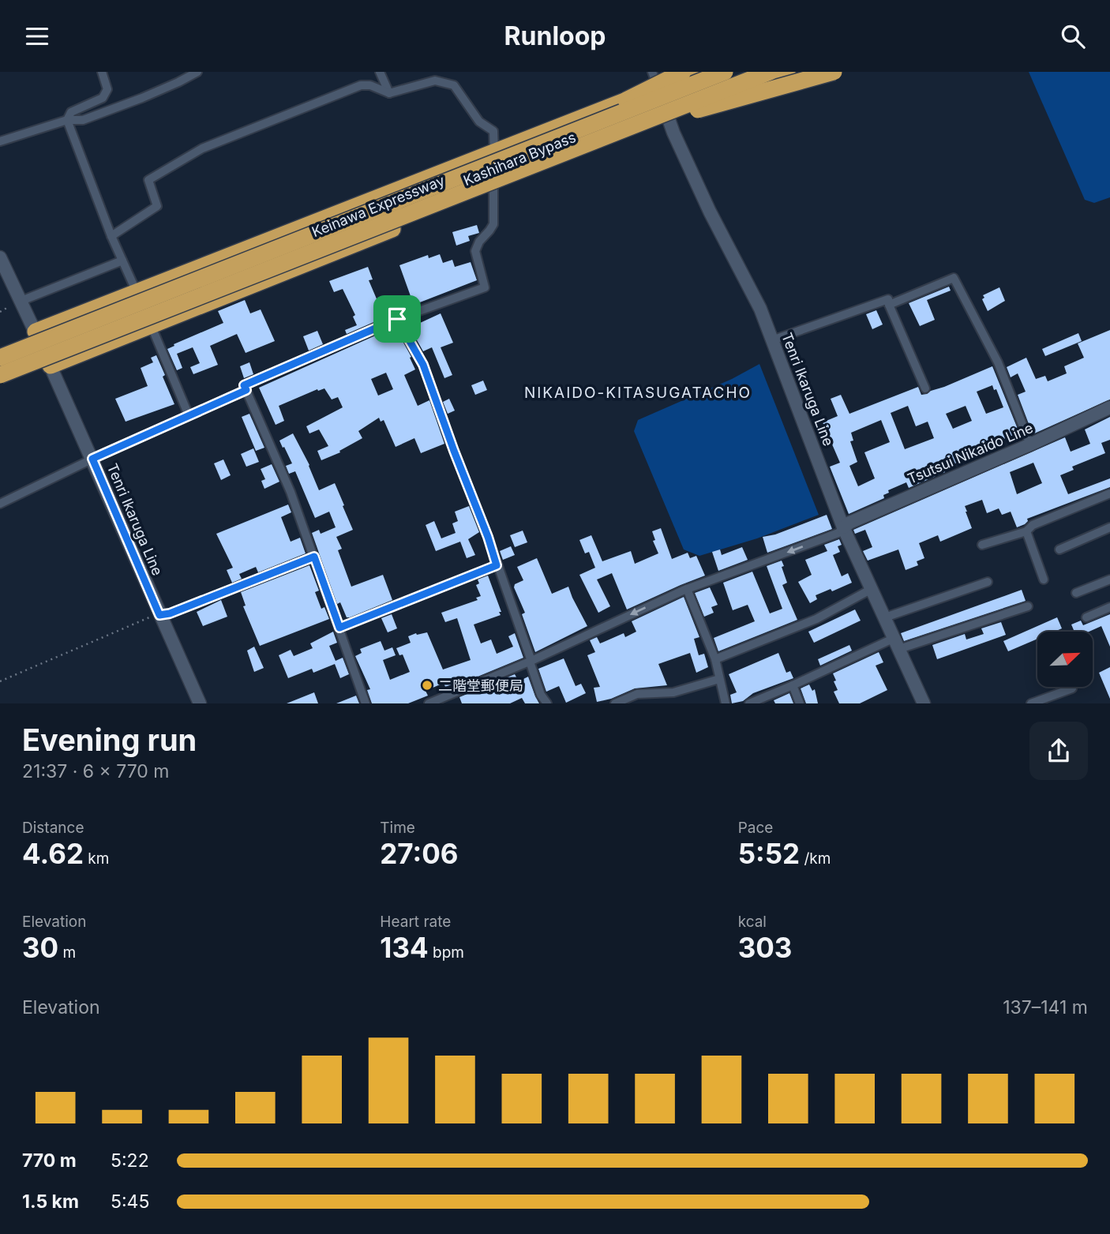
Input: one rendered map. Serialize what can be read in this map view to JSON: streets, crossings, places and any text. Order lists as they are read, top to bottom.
{
  "streets": {
    "highway": ["Kashihara Bypass", "Keinawa Expressway"],
    "main road": ["Tenri Ikaruga Line", "Tsutsui Nikaido Line"]
  },
  "crossings": [
    ["Kashihara Bypass", "Tenri Ikaruga Line"],
    ["Tenri Ikaruga Line", "Tsutsui Nikaido Line"]
  ],
  "districts": ["NIKAIDO-KITASUGATACHO"],
  "places": ["二階堂郵便局"],
  "north": "top right",
  "page": {
    "header": "Runloop",
    "heading": ["Evening run", "21:37 · 6 × 770 m"],
    "stats": [
      ["Distance", "4.62 km"],
      ["Time", "27:06"],
      ["Pace", "5:52 /km"],
      ["Elevation", "30 m"],
      ["Heart rate", "134 bpm"],
      ["kcal", "303"]
    ],
    "chart": ["Elevation", "137–141 m"],
    "list": [
      {
        "name": "770 m",
        "note": "5:22"
      },
      {
        "name": "1.5 km",
        "note": "5:45"
      }
    ]
  }
}
